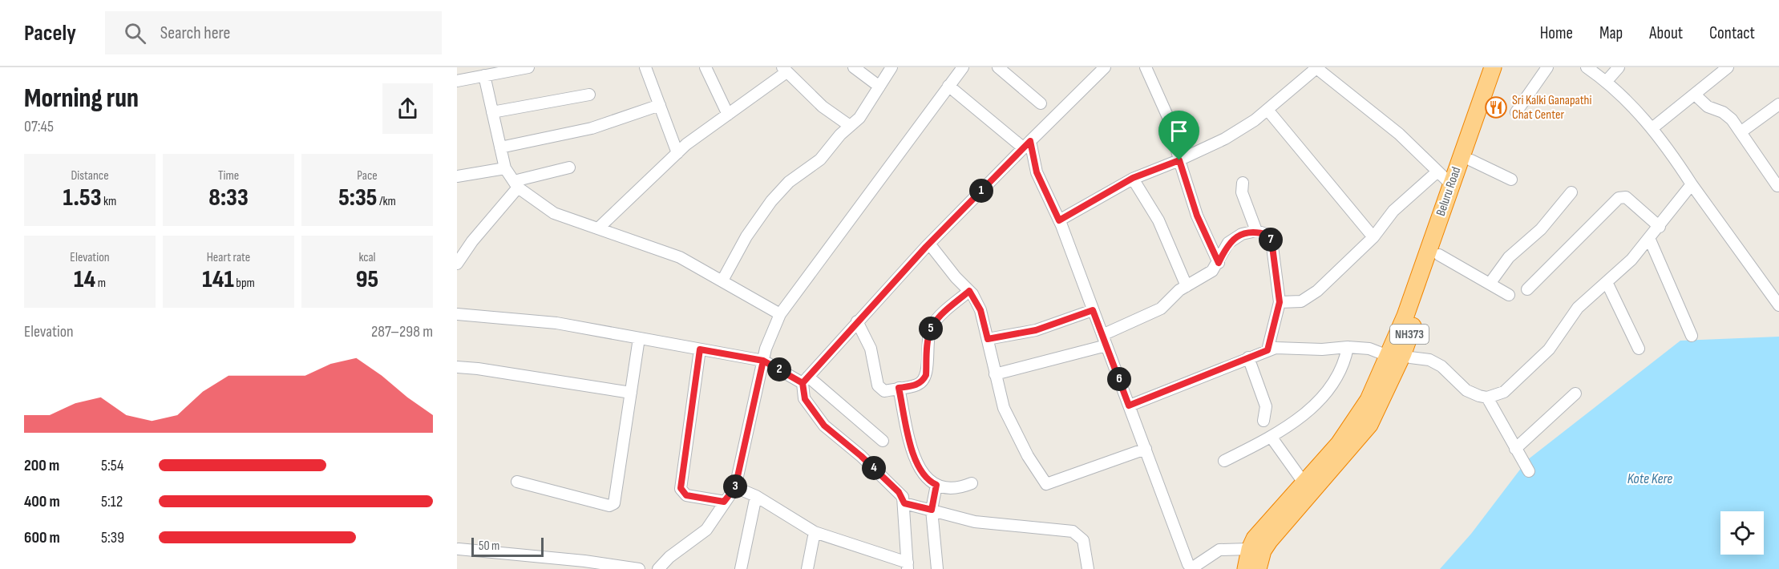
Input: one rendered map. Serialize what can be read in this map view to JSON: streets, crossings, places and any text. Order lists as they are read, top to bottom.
{
  "streets": {
    "highway": ["Beluru Road", "NH373"]
  },
  "crossings": [
    ["Beluru Road", "NH373"]
  ],
  "water": ["Kote Kere"],
  "places": {
    "restaurant": ["Sri Kalki Ganapathi Chat Center"]
  },
  "scale_bar": "50 m",
  "page": {
    "header": "Pacely",
    "search": "Search here",
    "nav": [
      "Home",
      "Map",
      "About",
      "Contact"
    ],
    "heading": ["Morning run", "07:45"],
    "stats": [
      ["Distance", "1.53 km"],
      ["Time", "8:33"],
      ["Pace", "5:35 /km"],
      ["Elevation", "14 m"],
      ["Heart rate", "141 bpm"],
      ["kcal", "95"]
    ],
    "pins": [
      "1",
      "7",
      "5",
      "2",
      "6",
      "4",
      "3"
    ],
    "chart": ["Elevation", "287–298 m"],
    "list": [
      {
        "name": "200 m",
        "note": "5:54"
      },
      {
        "name": "400 m",
        "note": "5:12"
      },
      {
        "name": "600 m",
        "note": "5:39"
      }
    ],
    "scale": "50 m"
  }
}
